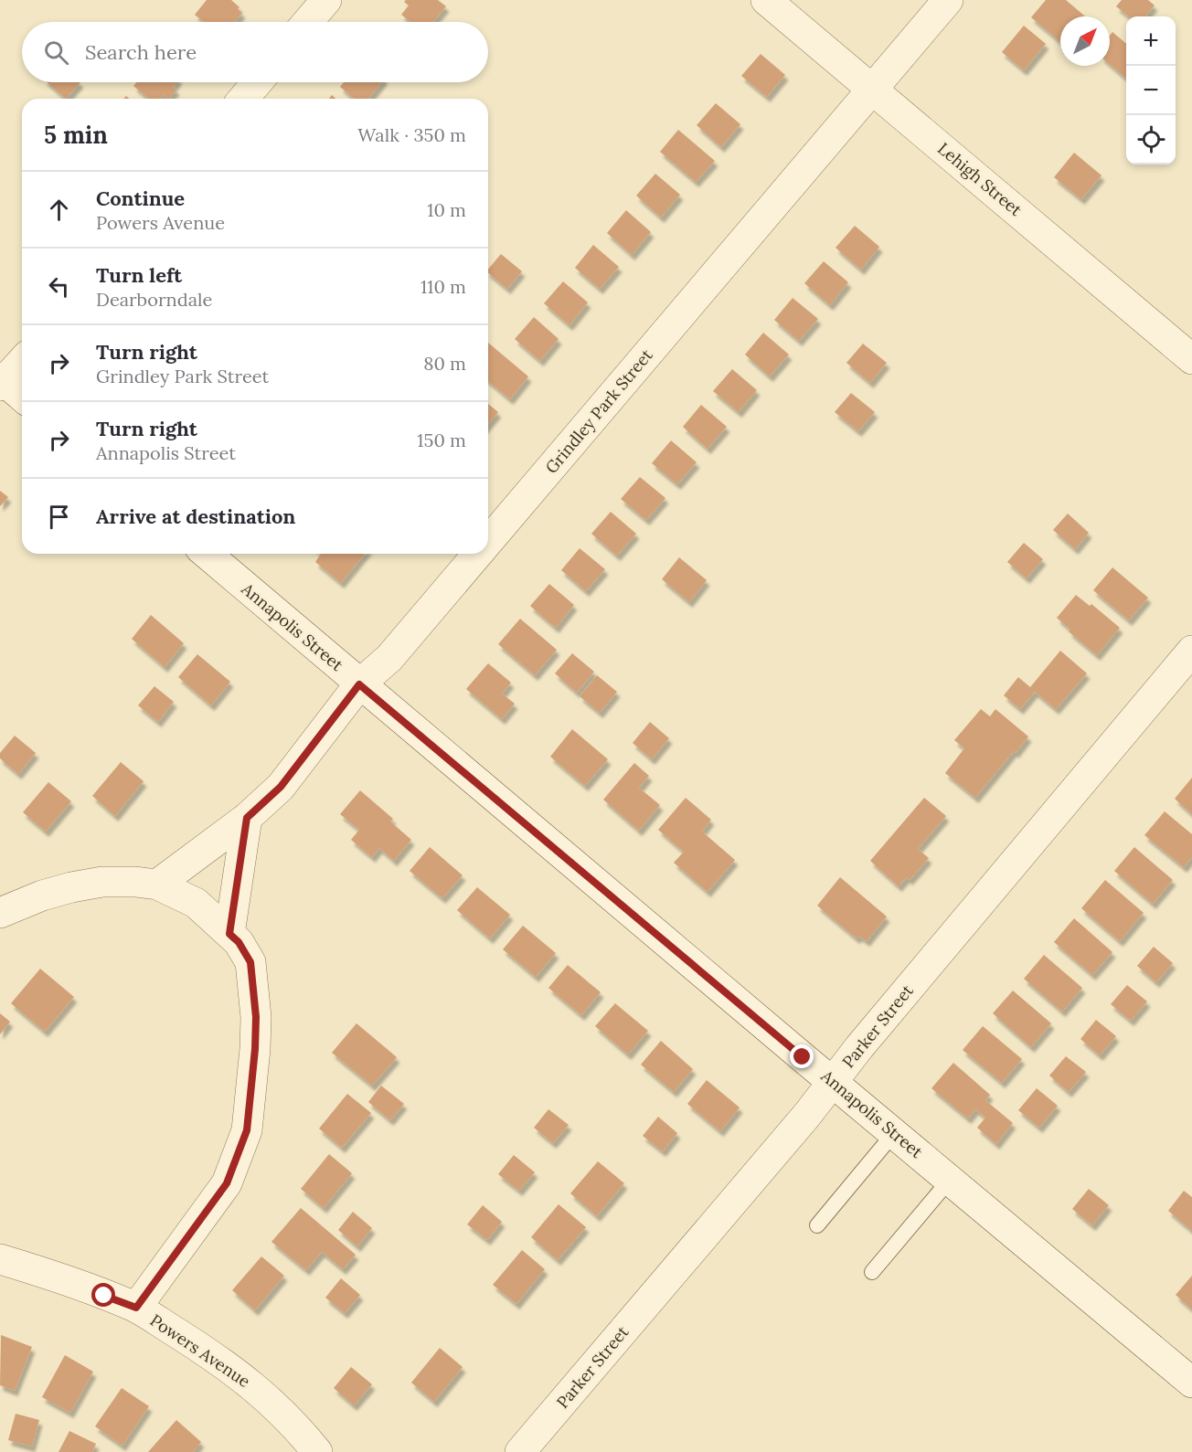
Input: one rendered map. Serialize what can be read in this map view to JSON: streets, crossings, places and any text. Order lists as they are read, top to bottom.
{
  "streets": {
    "street": [
      "Lehigh Street",
      "Grindley Park Street",
      "Annapolis Street",
      "Parker Street",
      "Powers Avenue"
    ]
  },
  "crossings": [
    ["Lehigh Street", "Grindley Park Street"],
    ["Grindley Park Street", "Annapolis Street"],
    ["Annapolis Street", "Parker Street"]
  ],
  "north": "top right",
  "page": {
    "map_buttons": ["+", "−"],
    "search": "Search here",
    "heading": ["5 min", "Walk · 350 m"],
    "list": [
      ["Continue", "Powers Avenue", "10 m"],
      ["Turn left", "Dearborndale", "110 m"],
      ["Turn right", "Grindley Park Street", "80 m"],
      ["Turn right", "Annapolis Street", "150 m"],
      "Arrive at destination"
    ]
  }
}
